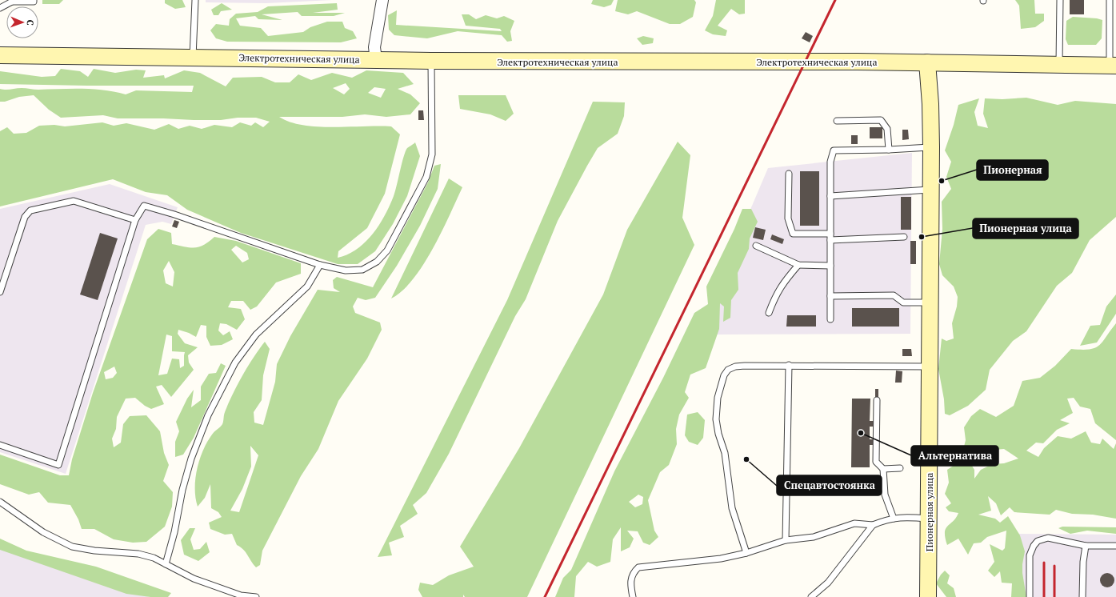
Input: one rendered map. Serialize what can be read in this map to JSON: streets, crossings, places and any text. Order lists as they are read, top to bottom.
{
  "streets": {
    "main road": ["Электротехническая улица", "Пионерная улица"]
  },
  "crossings": [
    ["Электротехническая улица", "Пионерная улица"]
  ],
  "places": [
    "Пионерная",
    "Пионерная улица",
    "Альтернатива",
    "Спецавтостоянка"
  ],
  "north": "right"
}
